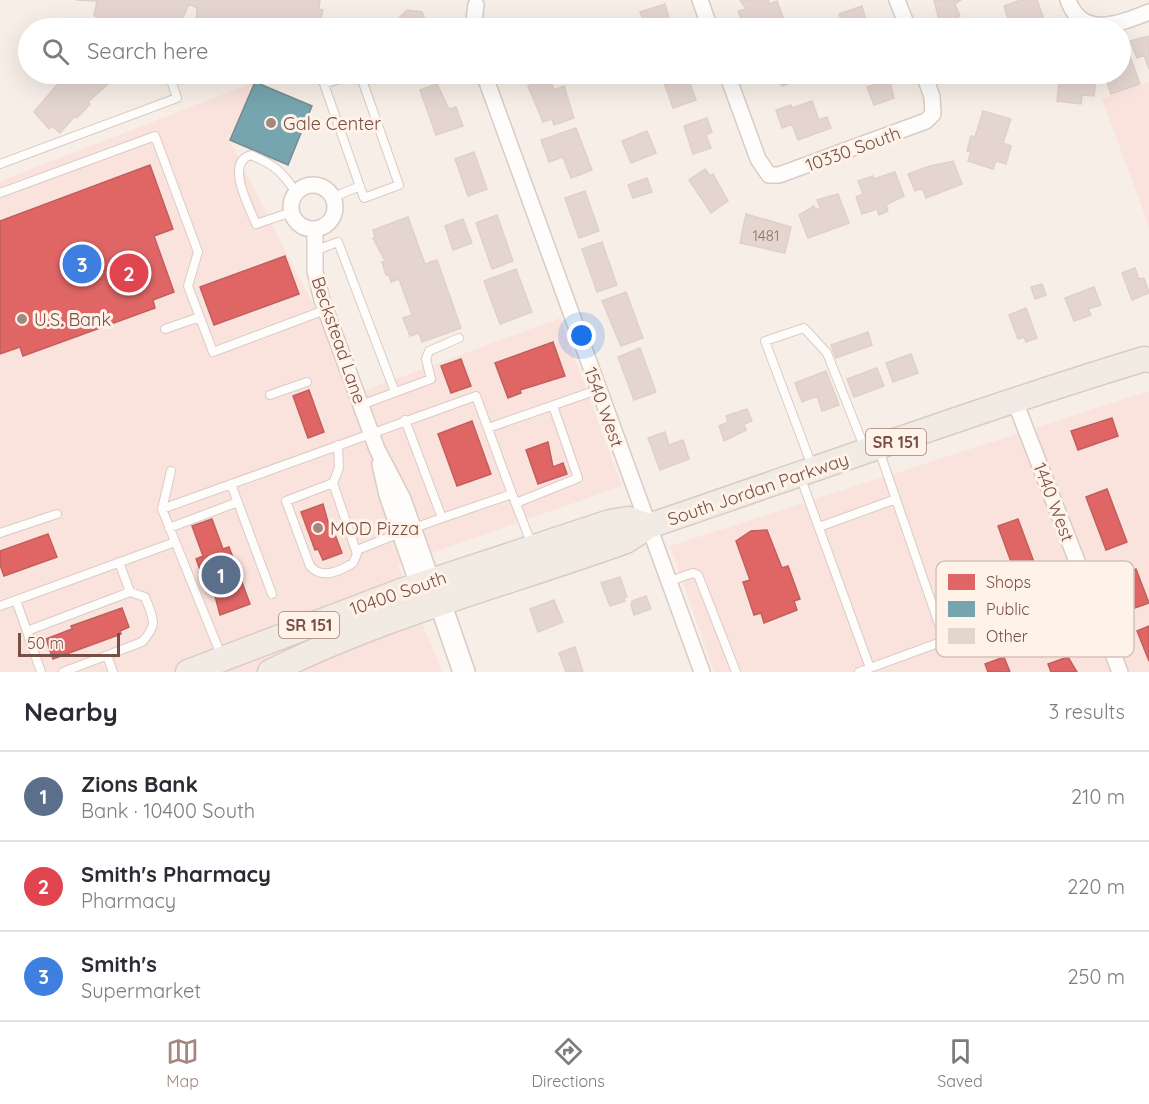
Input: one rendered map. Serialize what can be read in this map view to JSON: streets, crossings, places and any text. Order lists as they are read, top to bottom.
{
  "streets": {
    "main road": ["SR 151", "South Jordan Parkway", "10400 South"],
    "street": [
      "10330 South",
      "Beckstead Lane",
      "1540 West",
      "1440 West"
    ]
  },
  "crossings": [
    ["Beckstead Lane", "10400 South"],
    ["1540 West", "South Jordan Parkway"],
    ["1540 West", "10400 South"],
    ["South Jordan Parkway", "1440 West"],
    ["South Jordan Parkway", "10400 South"]
  ],
  "places": ["Gale Center", "U.S. Bank", "MOD Pizza"],
  "house_numbers": ["1481"],
  "legend": ["Shops", "Public", "Other"],
  "scale_bar": "50 m",
  "page": {
    "search": "Search here",
    "pins": ["3", "2", "1"],
    "scale": "50 m",
    "heading": ["Nearby", "3 results"],
    "list": [
      {
        "mark": "1",
        "name": "Zions Bank",
        "note": "Bank · 10400 South",
        "value": "210 m"
      },
      {
        "mark": "2",
        "name": "Smith's Pharmacy",
        "note": "Pharmacy",
        "value": "220 m"
      },
      {
        "mark": "3",
        "name": "Smith's",
        "note": "Supermarket",
        "value": "250 m"
      }
    ],
    "nav": ["Map", "Directions", "Saved"]
  }
}
